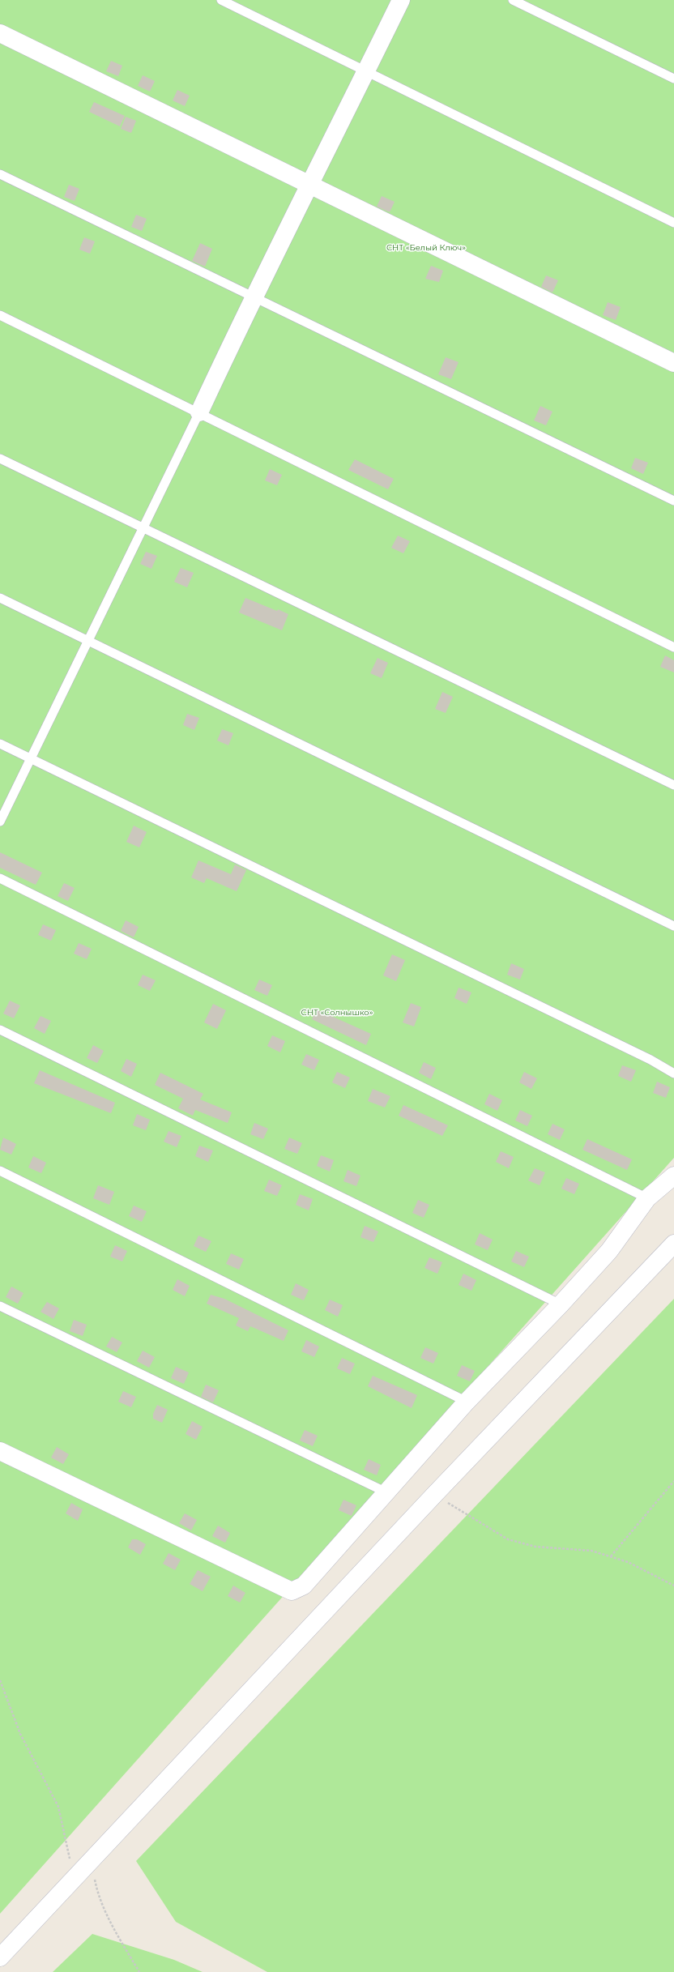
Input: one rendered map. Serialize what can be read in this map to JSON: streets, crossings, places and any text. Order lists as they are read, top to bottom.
{
  "parks": ["СНТ «Белый Ключ»", "СНТ «Солнышко»"]
}
